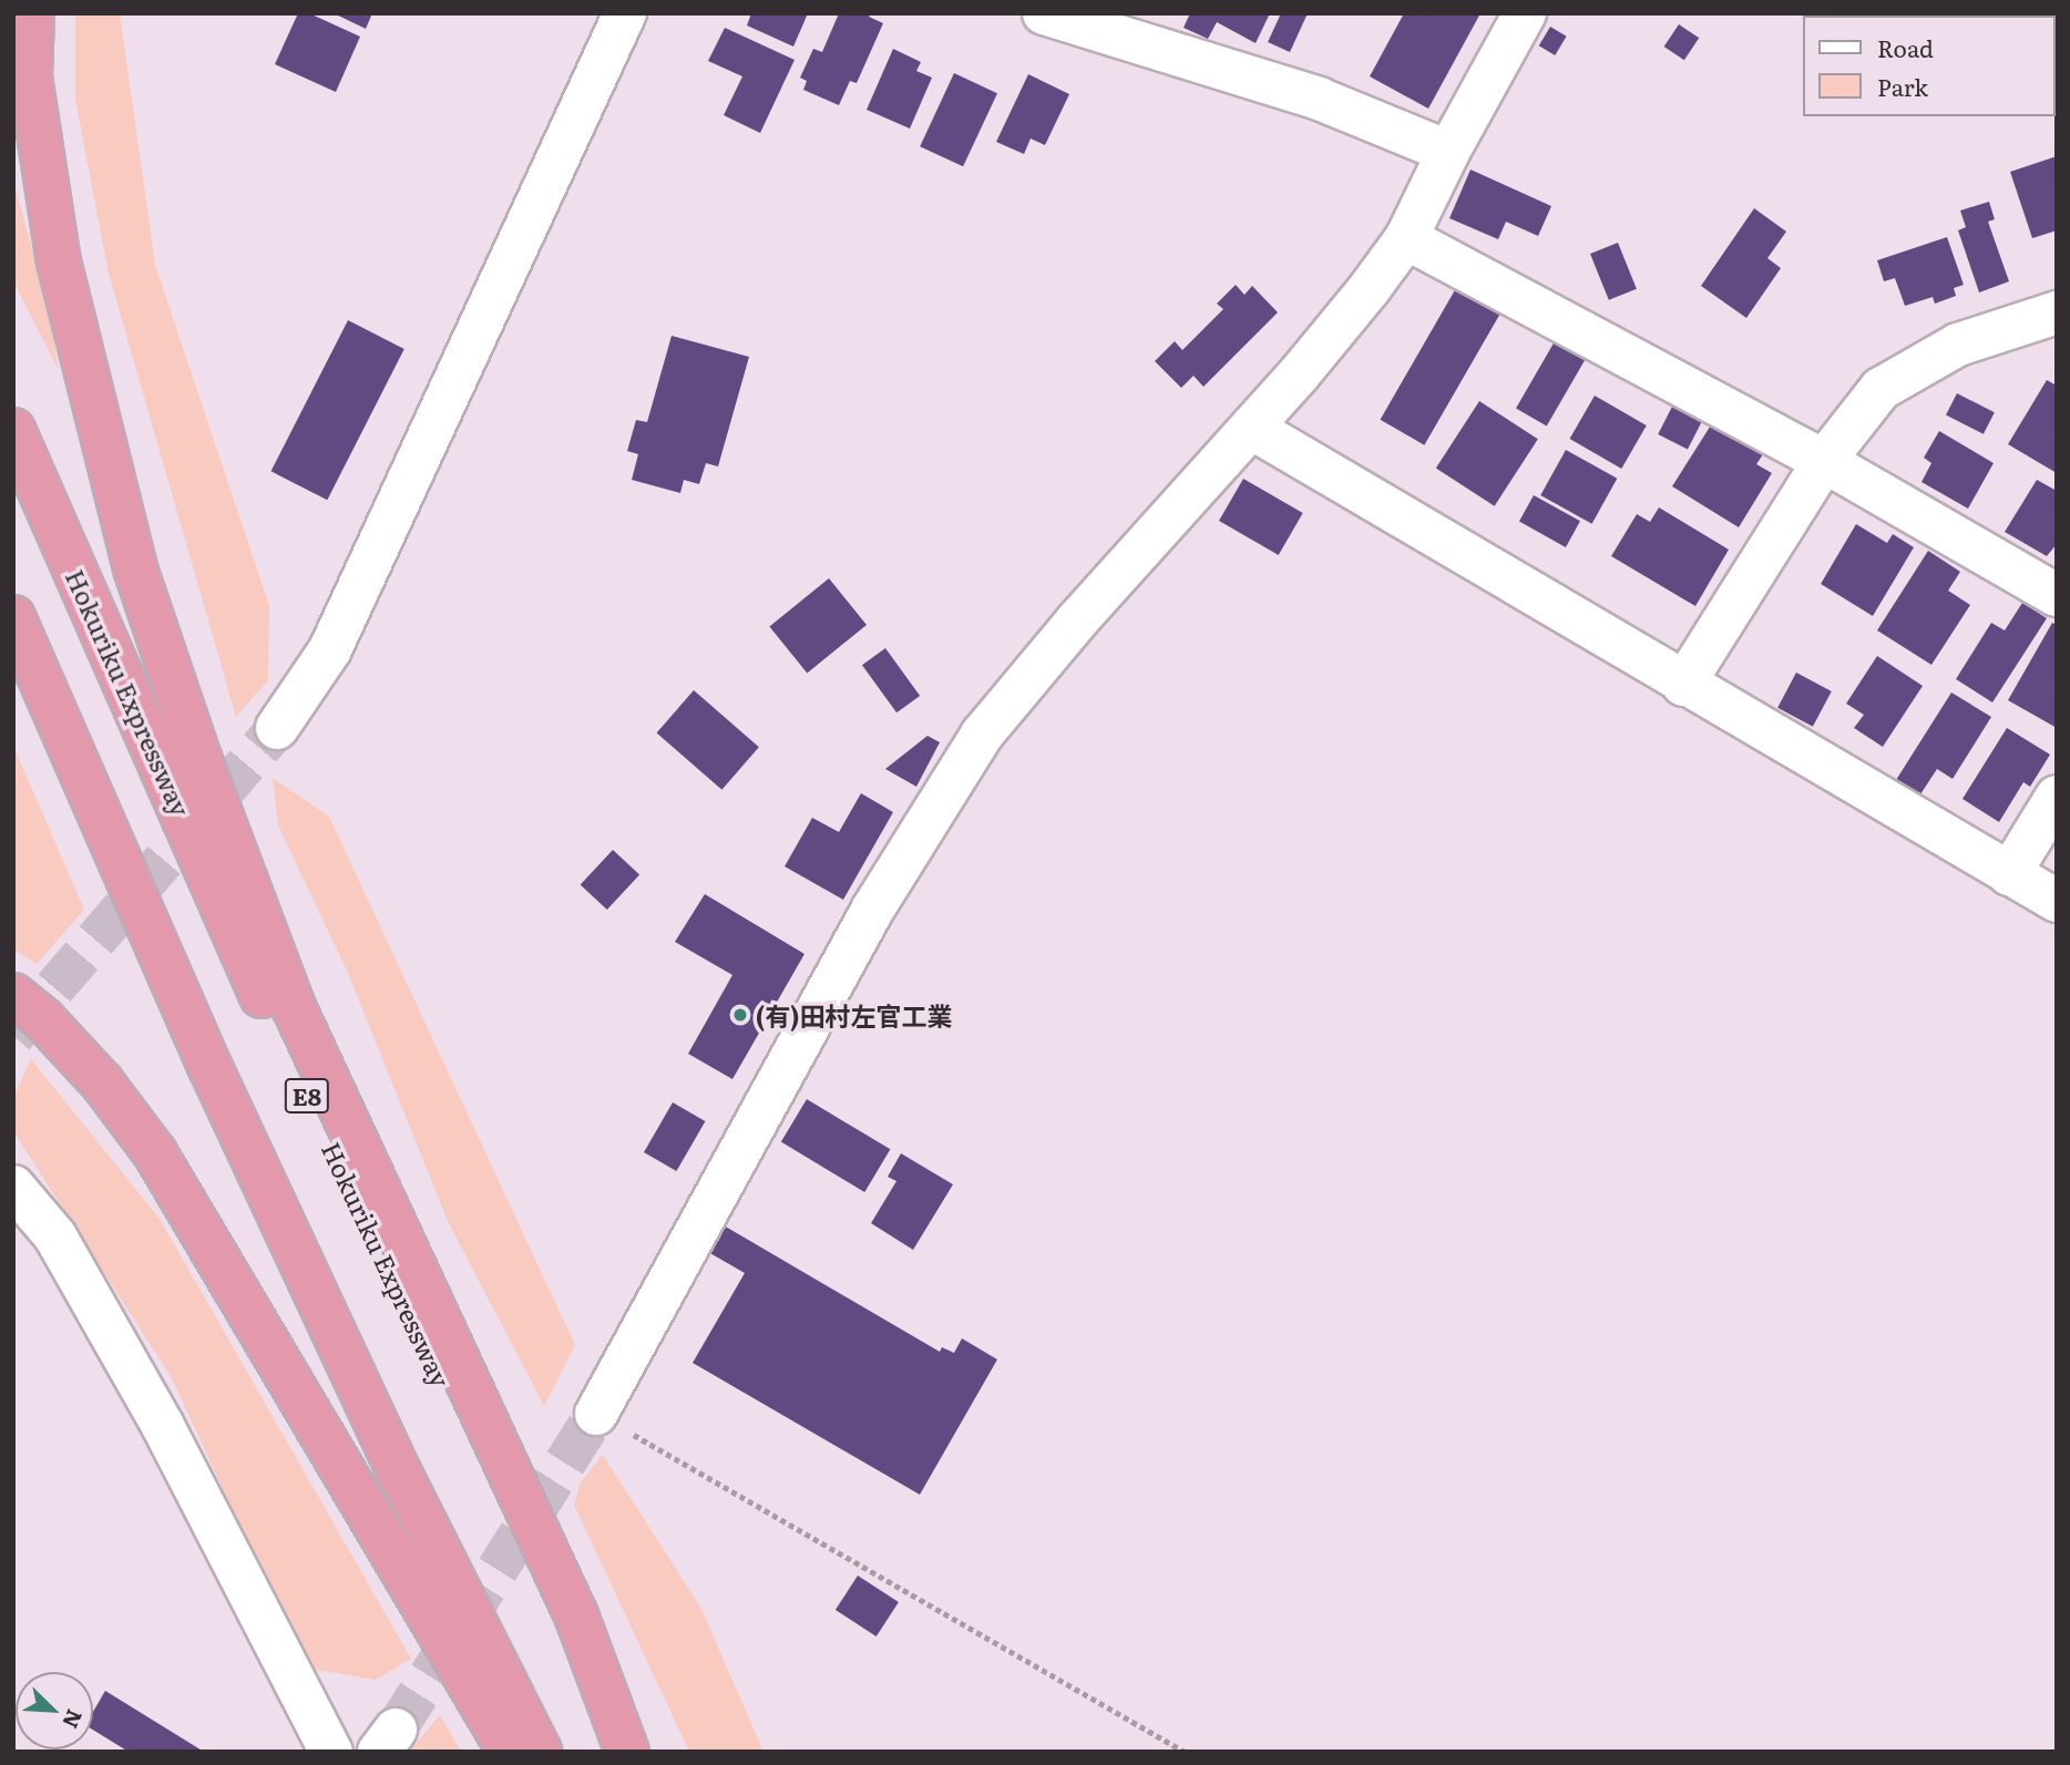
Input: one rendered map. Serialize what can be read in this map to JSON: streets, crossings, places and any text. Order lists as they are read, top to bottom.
{
  "streets": {
    "highway": ["Hokuriku Expressway", "E8"]
  },
  "places": ["(有)田村左官工業"],
  "legend": ["Road", "Park"],
  "north": "bottom right"
}
